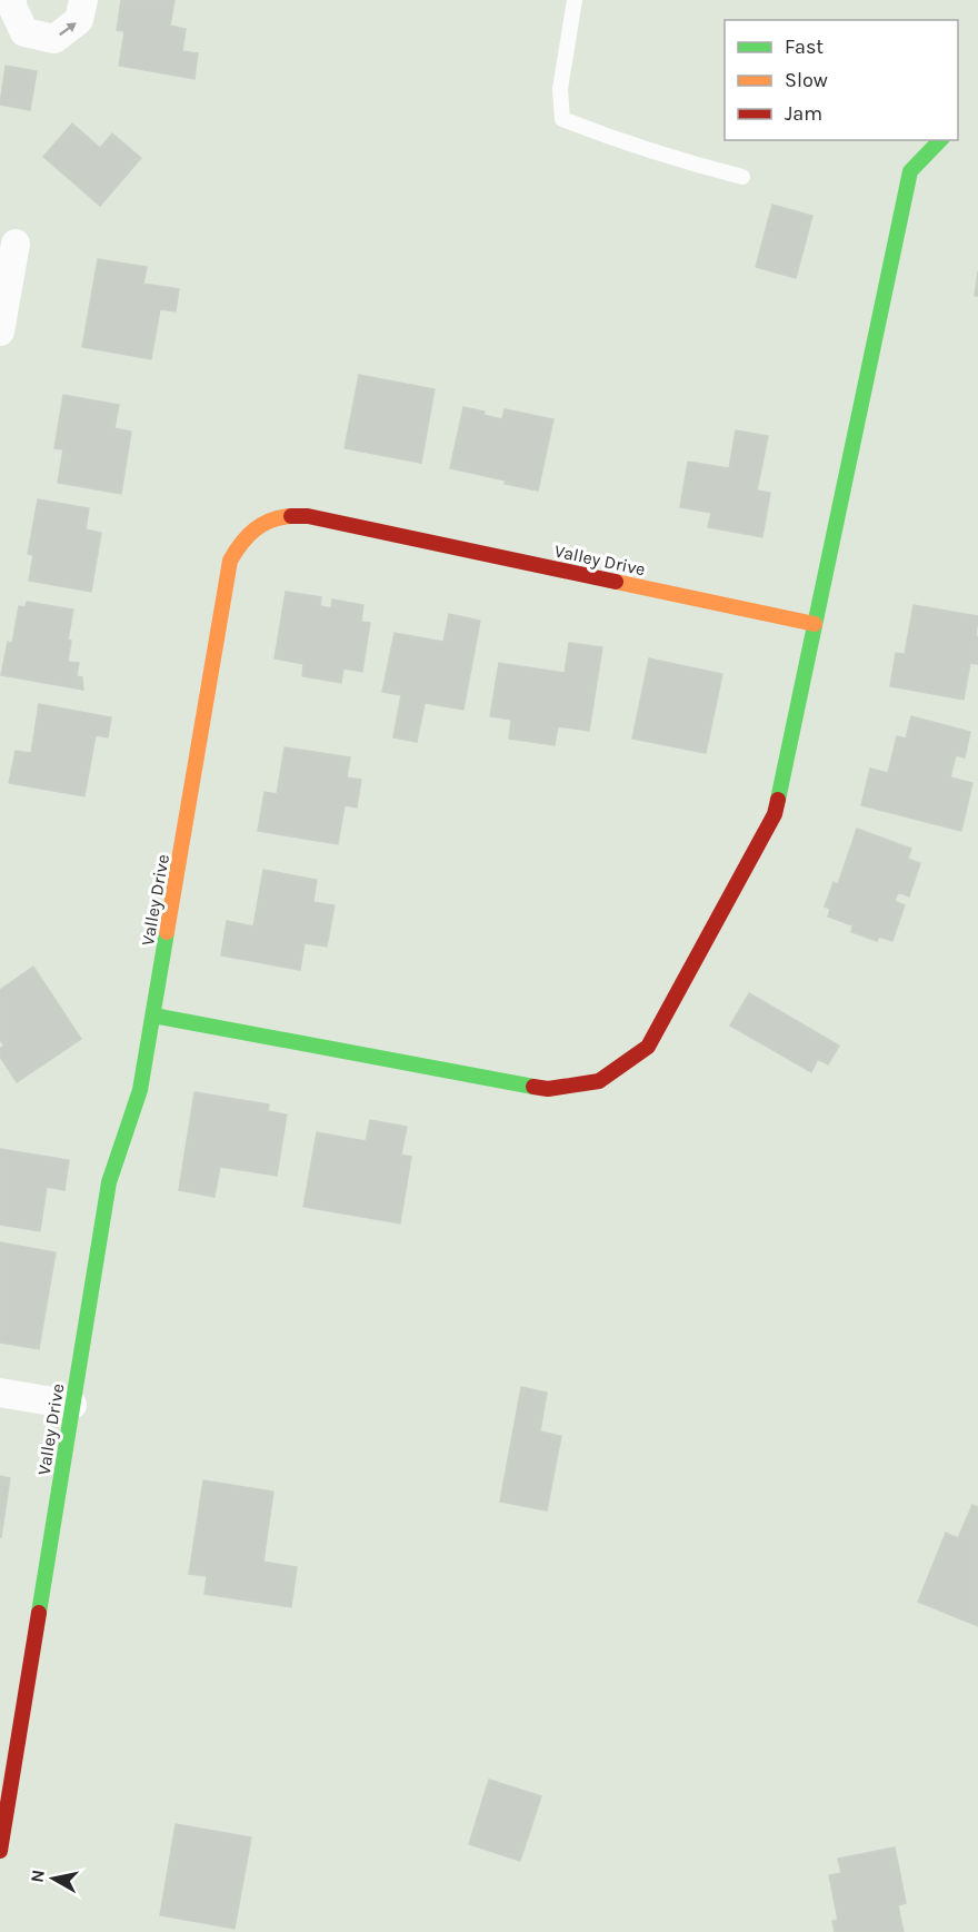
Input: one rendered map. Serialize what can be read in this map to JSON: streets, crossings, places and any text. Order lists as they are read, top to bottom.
{
  "streets": {
    "street": ["Valley Drive"]
  },
  "legend": ["Fast", "Slow", "Jam"],
  "north": "left"
}
